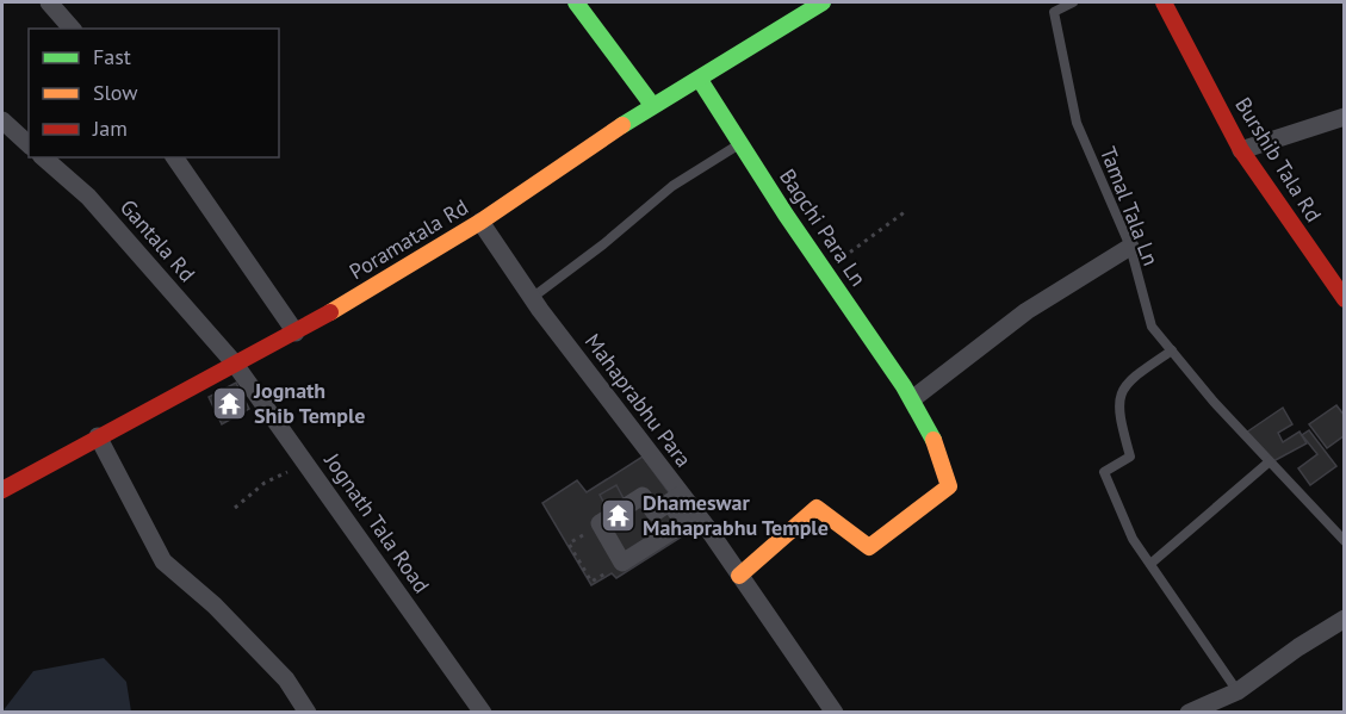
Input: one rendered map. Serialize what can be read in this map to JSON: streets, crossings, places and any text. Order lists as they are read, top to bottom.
{
  "streets": {
    "main road": ["Burshib Tala Rd", "Bagchi Para Ln", "Poramatala Rd"],
    "street": ["Gantala Rd", "Mahaprabhu Para", "Jognath Tala Road"],
    "lane": ["Tamal Tala Ln"]
  },
  "crossings": [
    ["Bagchi Para Ln", "Poramatala Rd"],
    ["Bagchi Para Ln", "Mahaprabhu Para"],
    ["Poramatala Rd", "Gantala Rd"],
    ["Poramatala Rd", "Mahaprabhu Para"],
    ["Poramatala Rd", "Jognath Tala Road"],
    ["Gantala Rd", "Jognath Tala Road"]
  ],
  "places": {
    "temple": ["Jognath Shib Temple", "Dhameswar Mahaprabhu Temple"]
  },
  "legend": ["Fast", "Slow", "Jam"]
}
